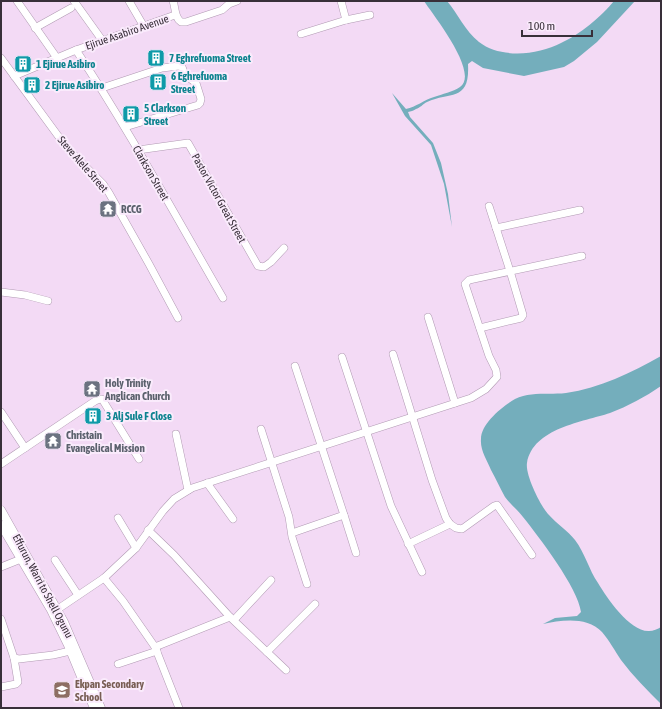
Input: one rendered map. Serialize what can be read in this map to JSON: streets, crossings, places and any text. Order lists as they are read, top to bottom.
{
  "streets": {
    "main road": ["Effurun, Warri to Shell Ogunu"],
    "street": [
      "Ejirue Asabiro Avenue",
      "Steve Alele Street",
      "Clarkson Street",
      "Pastor Victor Great Street"
    ]
  },
  "crossings": [
    ["Ejirue Asabiro Avenue", "Steve Alele Street"],
    ["Ejirue Asabiro Avenue", "Clarkson Street"],
    ["Clarkson Street", "Pastor Victor Great Street"]
  ],
  "places": {
    "building": [
      "7 Eghrefuoma Street",
      "1 Ejirue Asibiro",
      "6 Eghrefuoma Street",
      "2 Ejirue Asibiro",
      "5 Clarkson Street",
      "3 Alj Sule F Close"
    ],
    "temple": ["RCCG", "Holy Trinity Anglican Church", "Christain Evangelical Mission"],
    "school or university": ["Ekpan Secondary School"]
  },
  "scale_bar": "100 m"
}
